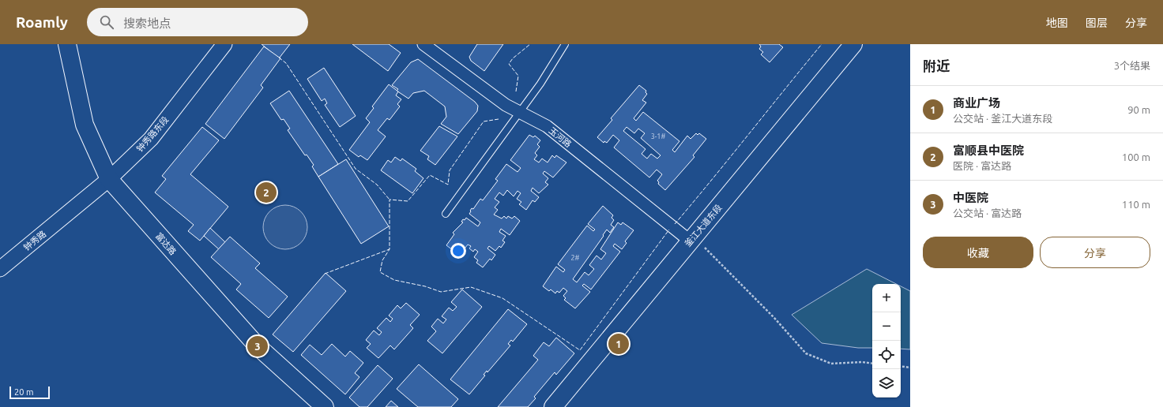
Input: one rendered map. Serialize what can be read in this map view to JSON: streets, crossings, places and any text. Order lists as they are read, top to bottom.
{
  "streets": {
    "main road": ["釜江大道东段", "富达路"],
    "street": ["钟秀路东段", "玉河路", "钟秀路"]
  },
  "crossings": [
    ["钟秀路东段", "钟秀路"],
    ["钟秀路东段", "富达路"],
    ["玉河路", "釜江大道东段"]
  ],
  "house_numbers": ["3-1#", "2#"],
  "scale_bar": "20 m",
  "page": {
    "header": "Roamly",
    "search": "搜索地点",
    "nav": ["地图", "图层", "分享"],
    "heading": ["附近", "3个结果"],
    "list": [
      {
        "mark": "1",
        "name": "商业广场",
        "note": "公交站 · 釜江大道东段",
        "value": "90 m"
      },
      {
        "mark": "2",
        "name": "富顺县中医院",
        "note": "医院 · 富达路",
        "value": "100 m"
      },
      {
        "mark": "3",
        "name": "中医院",
        "note": "公交站 · 富达路",
        "value": "110 m"
      }
    ],
    "pins": ["2", "1", "3"],
    "buttons": ["收藏", "分享"],
    "map_buttons": ["+", "−"],
    "scale": "20 m"
  }
}
